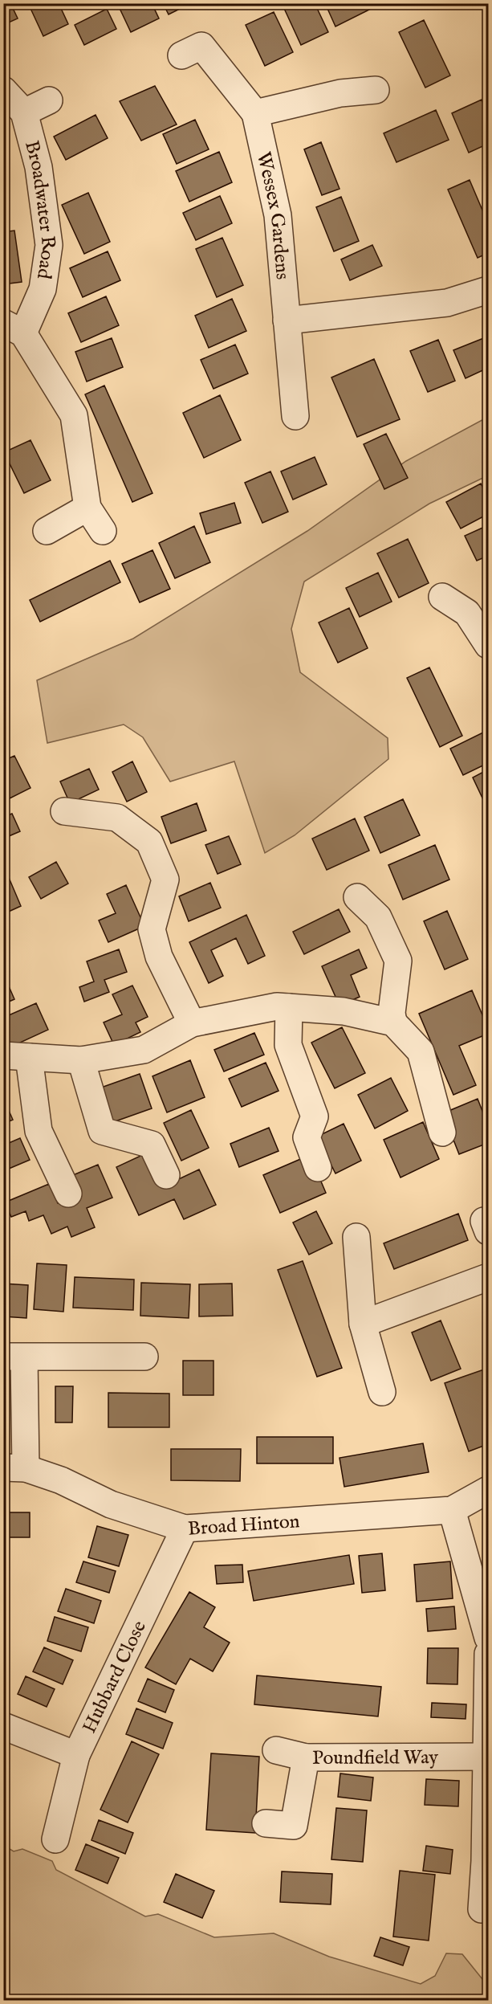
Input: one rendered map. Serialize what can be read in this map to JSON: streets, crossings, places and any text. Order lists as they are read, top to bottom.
{
  "streets": {
    "street": [
      "Broadwater Road",
      "Wessex Gardens",
      "Broad Hinton",
      "Hubbard Close",
      "Poundfield Way"
    ]
  },
  "crossings": [
    ["Broad Hinton", "Hubbard Close"]
  ]
}
